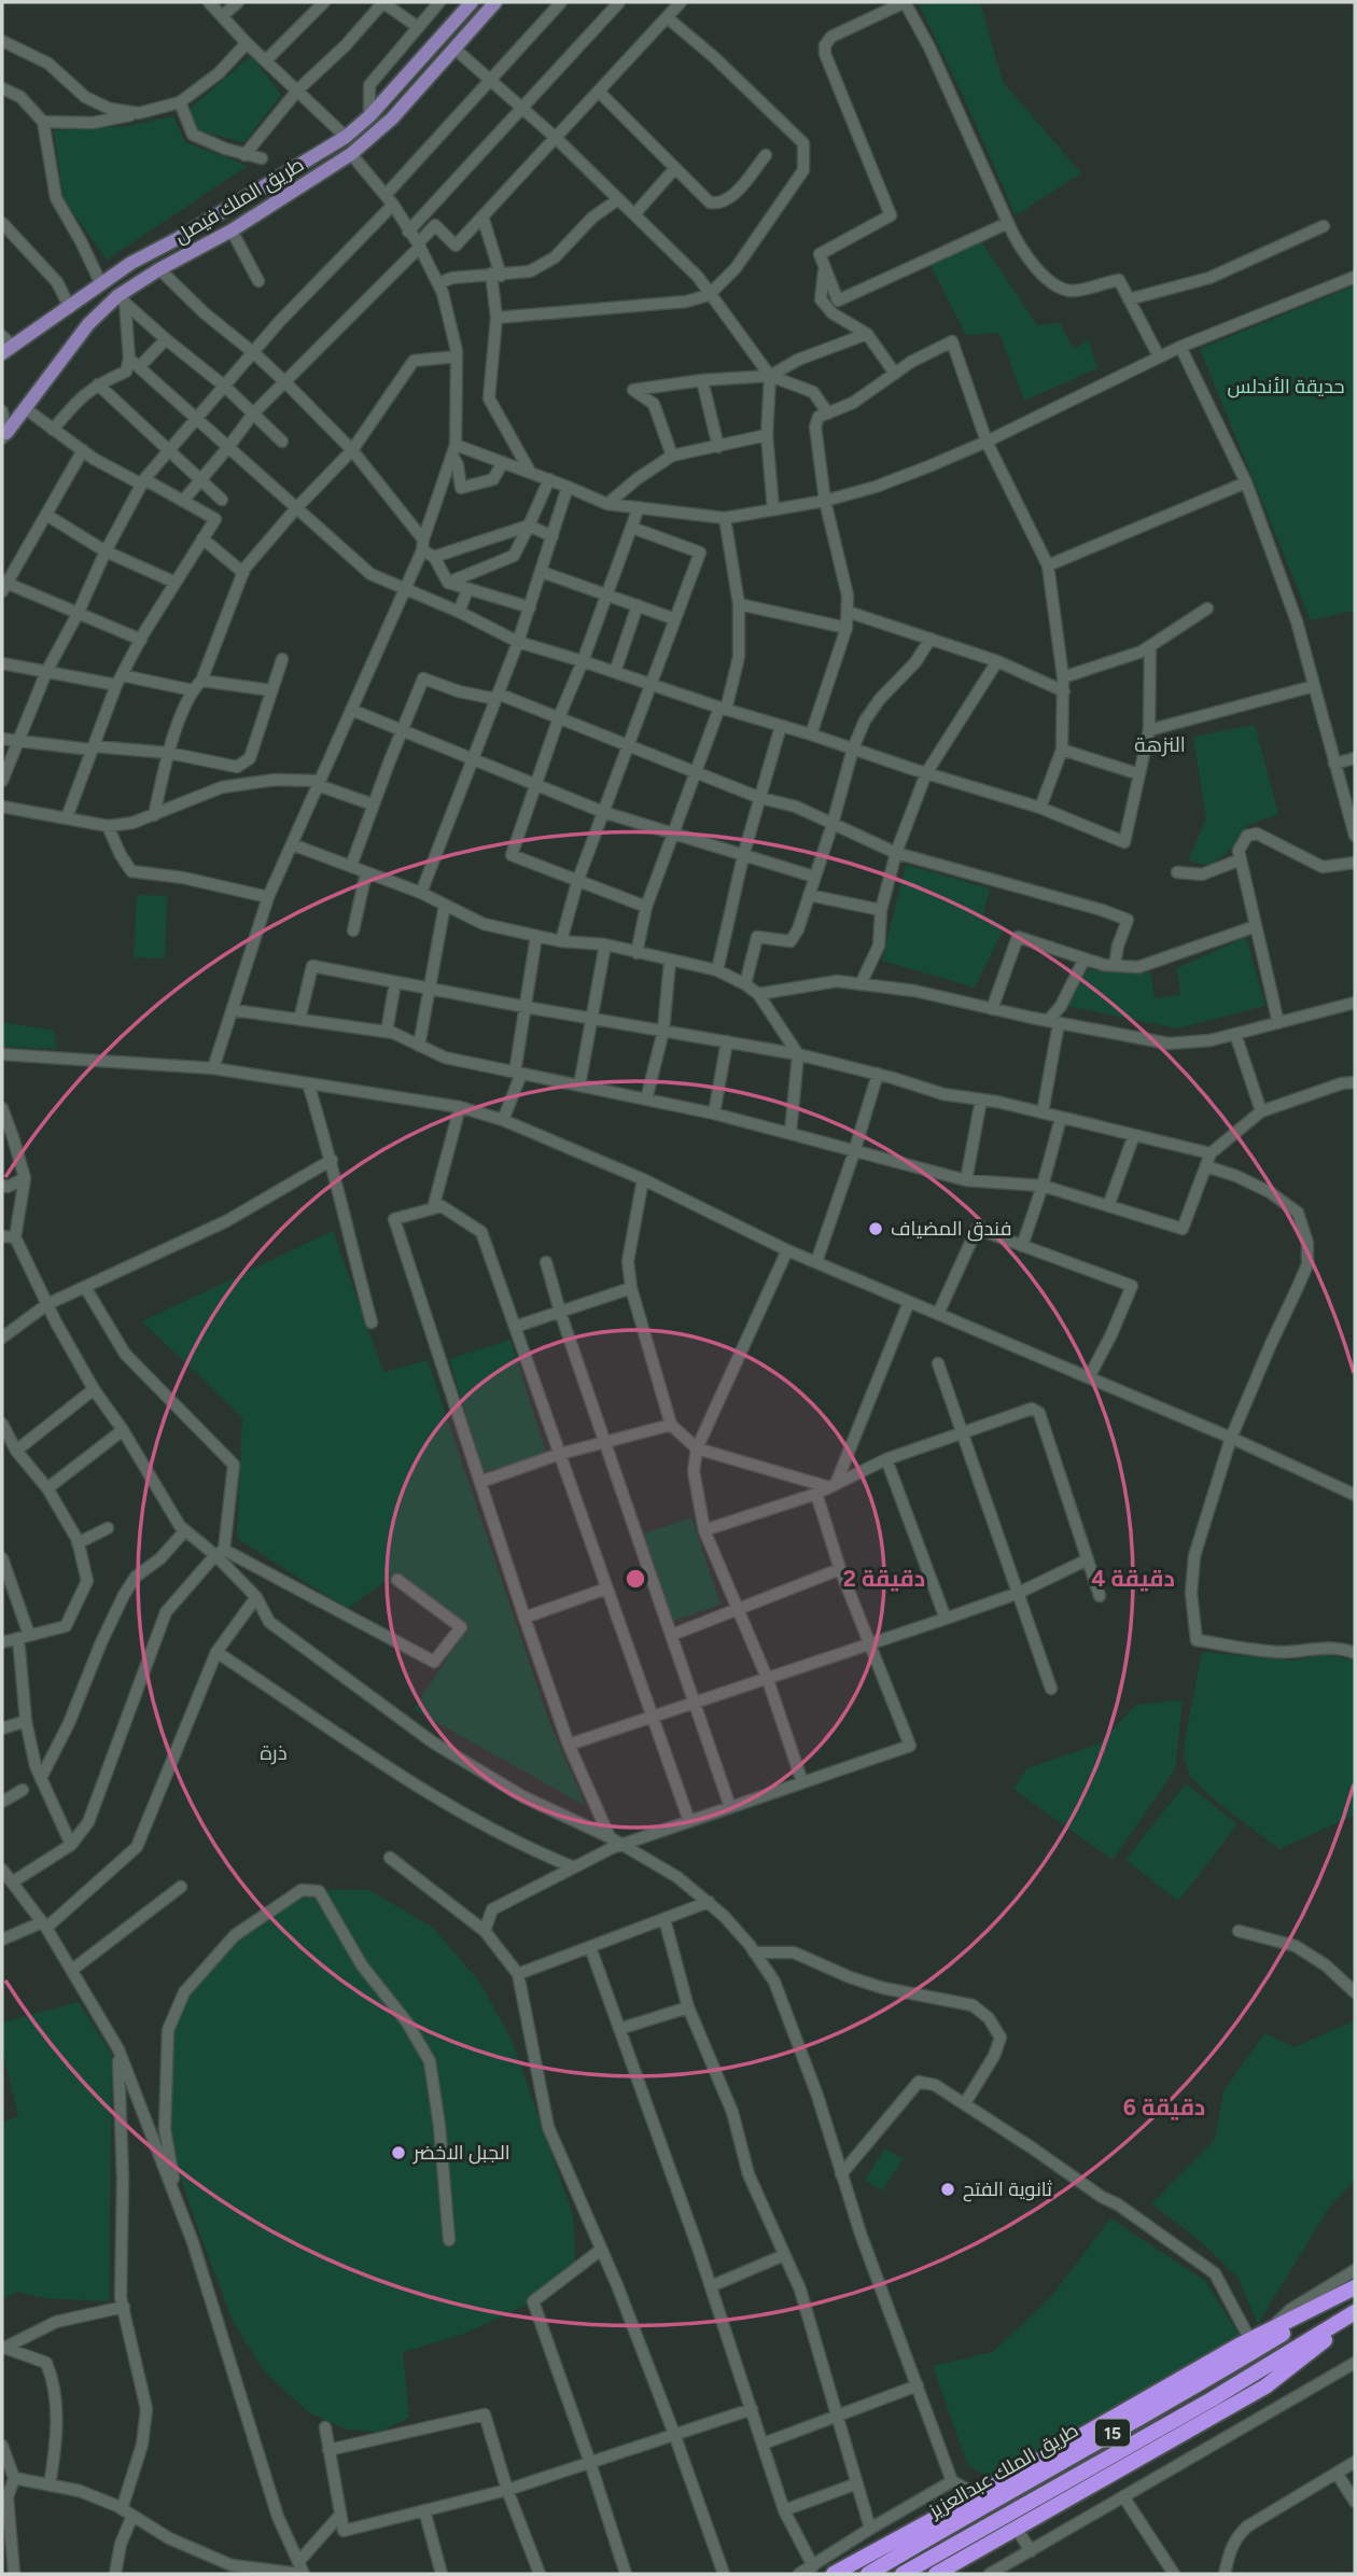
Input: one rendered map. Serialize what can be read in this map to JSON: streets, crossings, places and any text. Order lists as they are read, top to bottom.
{
  "streets": {
    "highway": ["15", "طريق الملك عبدالعزيز"],
    "main road": ["طريق الملك فيصل"]
  },
  "districts": ["النزهة", "ذرة"],
  "parks": ["حديقة الأندلس"],
  "places": ["فندق المضياف", "الجبل الاخضر", "ثانوية الفتح"],
  "rings": ["2 دقيقة", "4 دقيقة", "6 دقيقة"]
}
